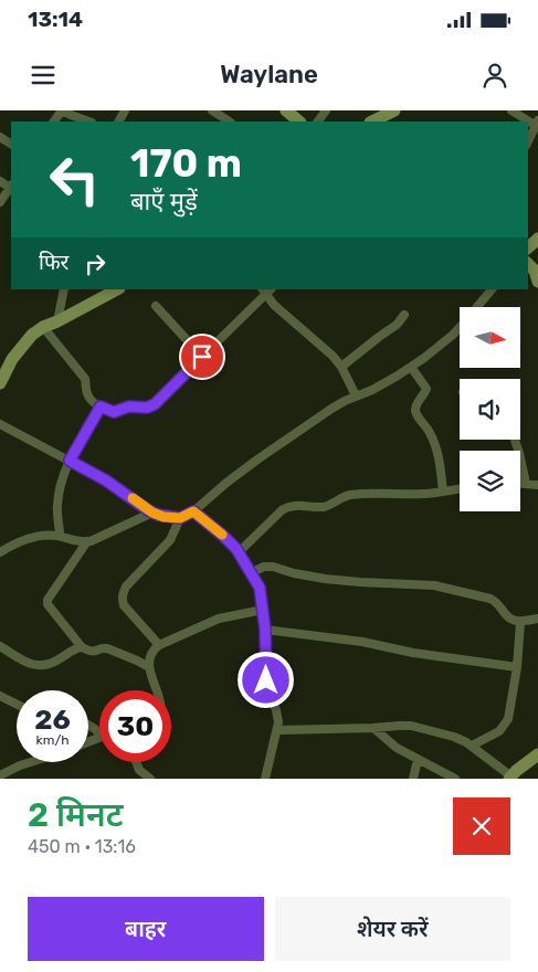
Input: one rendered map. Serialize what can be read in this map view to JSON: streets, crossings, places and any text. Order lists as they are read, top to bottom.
{
  "north": "right",
  "page": {
    "status": "13:14",
    "header": "Waylane",
    "turn": ["170 m", "बाएँ मुड़ें"],
    "then": "फिर",
    "speed": "26 km/h",
    "limit": "30",
    "heading": ["2 मिनट", "450 m · 13:16"],
    "buttons": ["बाहर", "शेयर करें"]
  }
}
